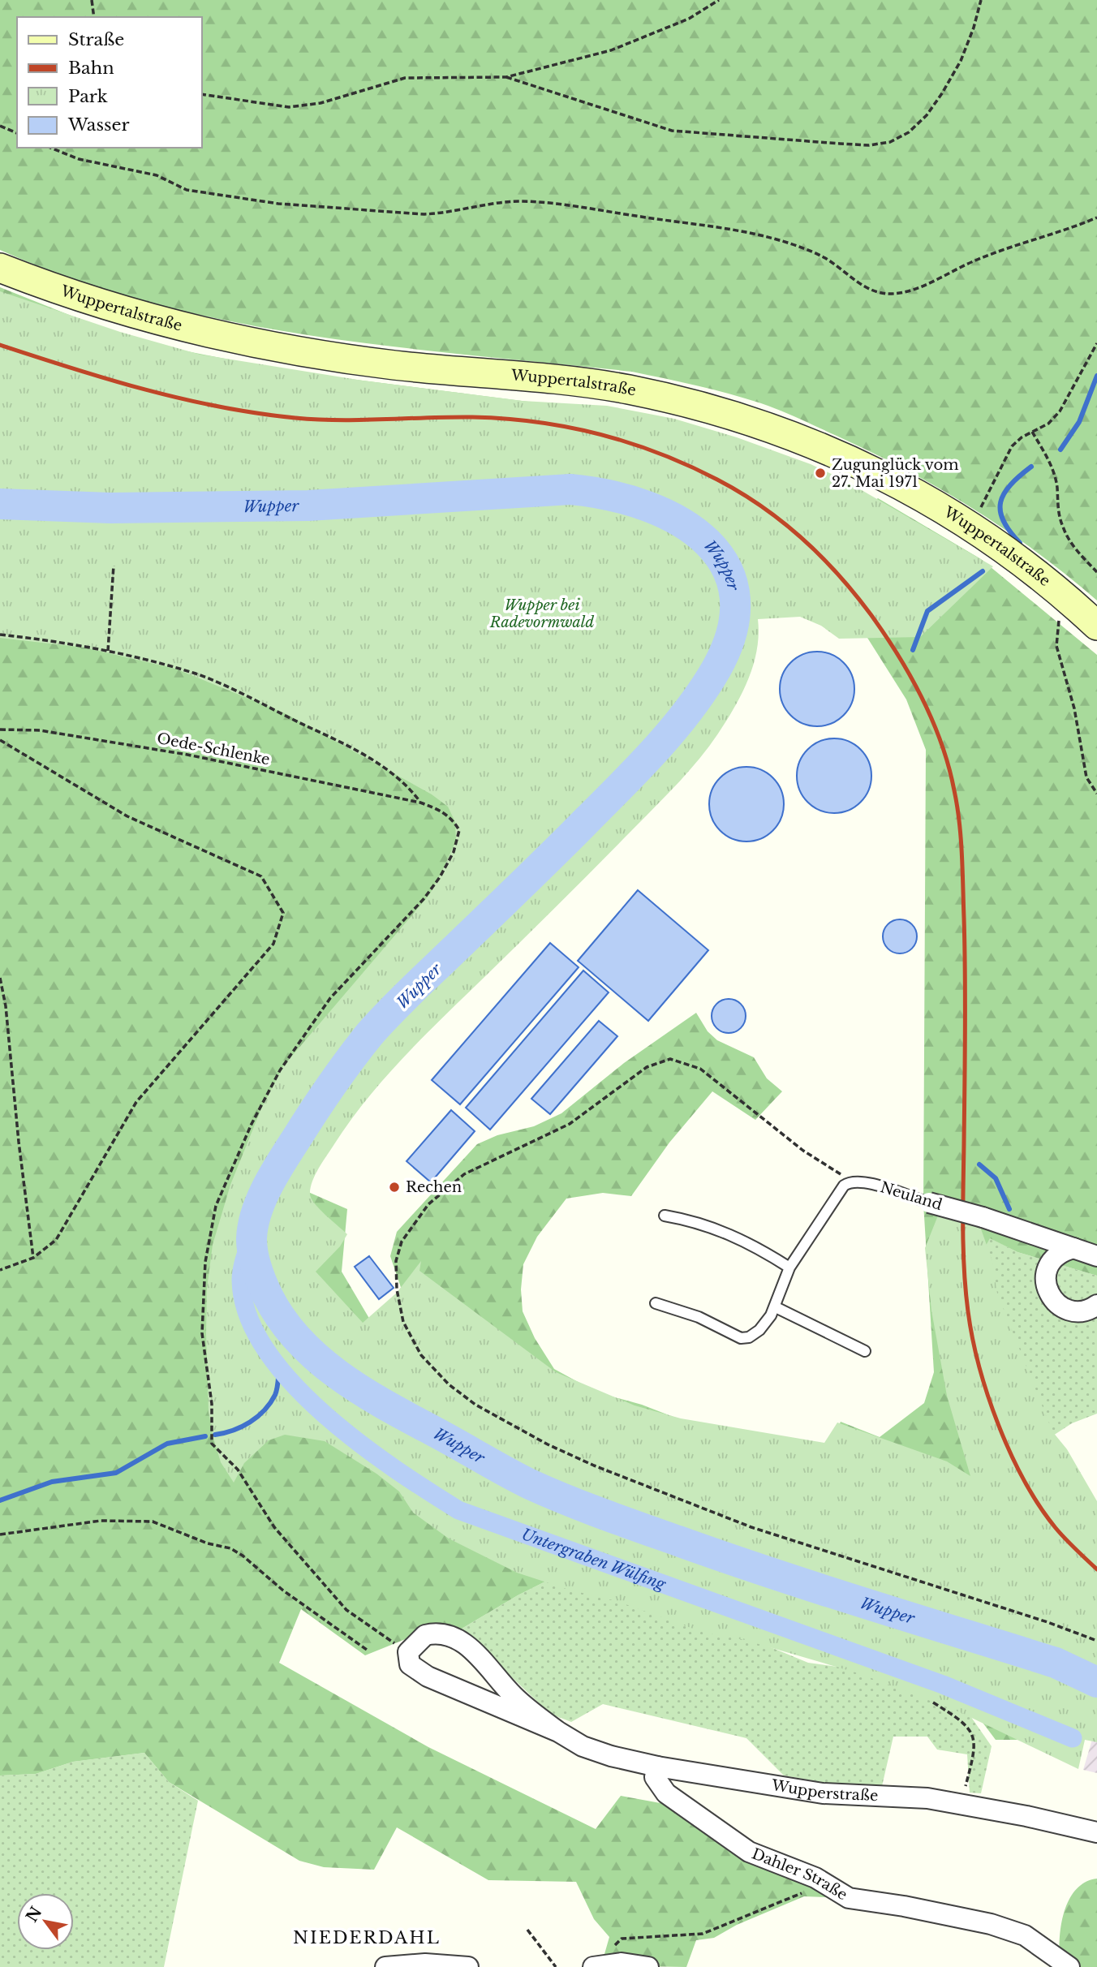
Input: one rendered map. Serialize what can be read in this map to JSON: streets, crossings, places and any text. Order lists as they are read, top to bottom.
{
  "streets": {
    "main road": ["Wuppertalstraße"],
    "street": ["Neuland", "Wupperstraße", "Dahler Straße"],
    "path": ["Oede-Schlenke"]
  },
  "crossings": [
    ["Wupperstraße", "Dahler Straße"]
  ],
  "districts": ["NIEDERDAHL"],
  "water": ["Wupper", "Untergraben Wülfing"],
  "parks": ["Wupper bei Radevormwald"],
  "places": ["Zugunglück vom 27. Mai 1971", "Rechen"],
  "legend": [
    "Straße",
    "Bahn",
    "Park",
    "Wasser"
  ],
  "north": "top left"
}
